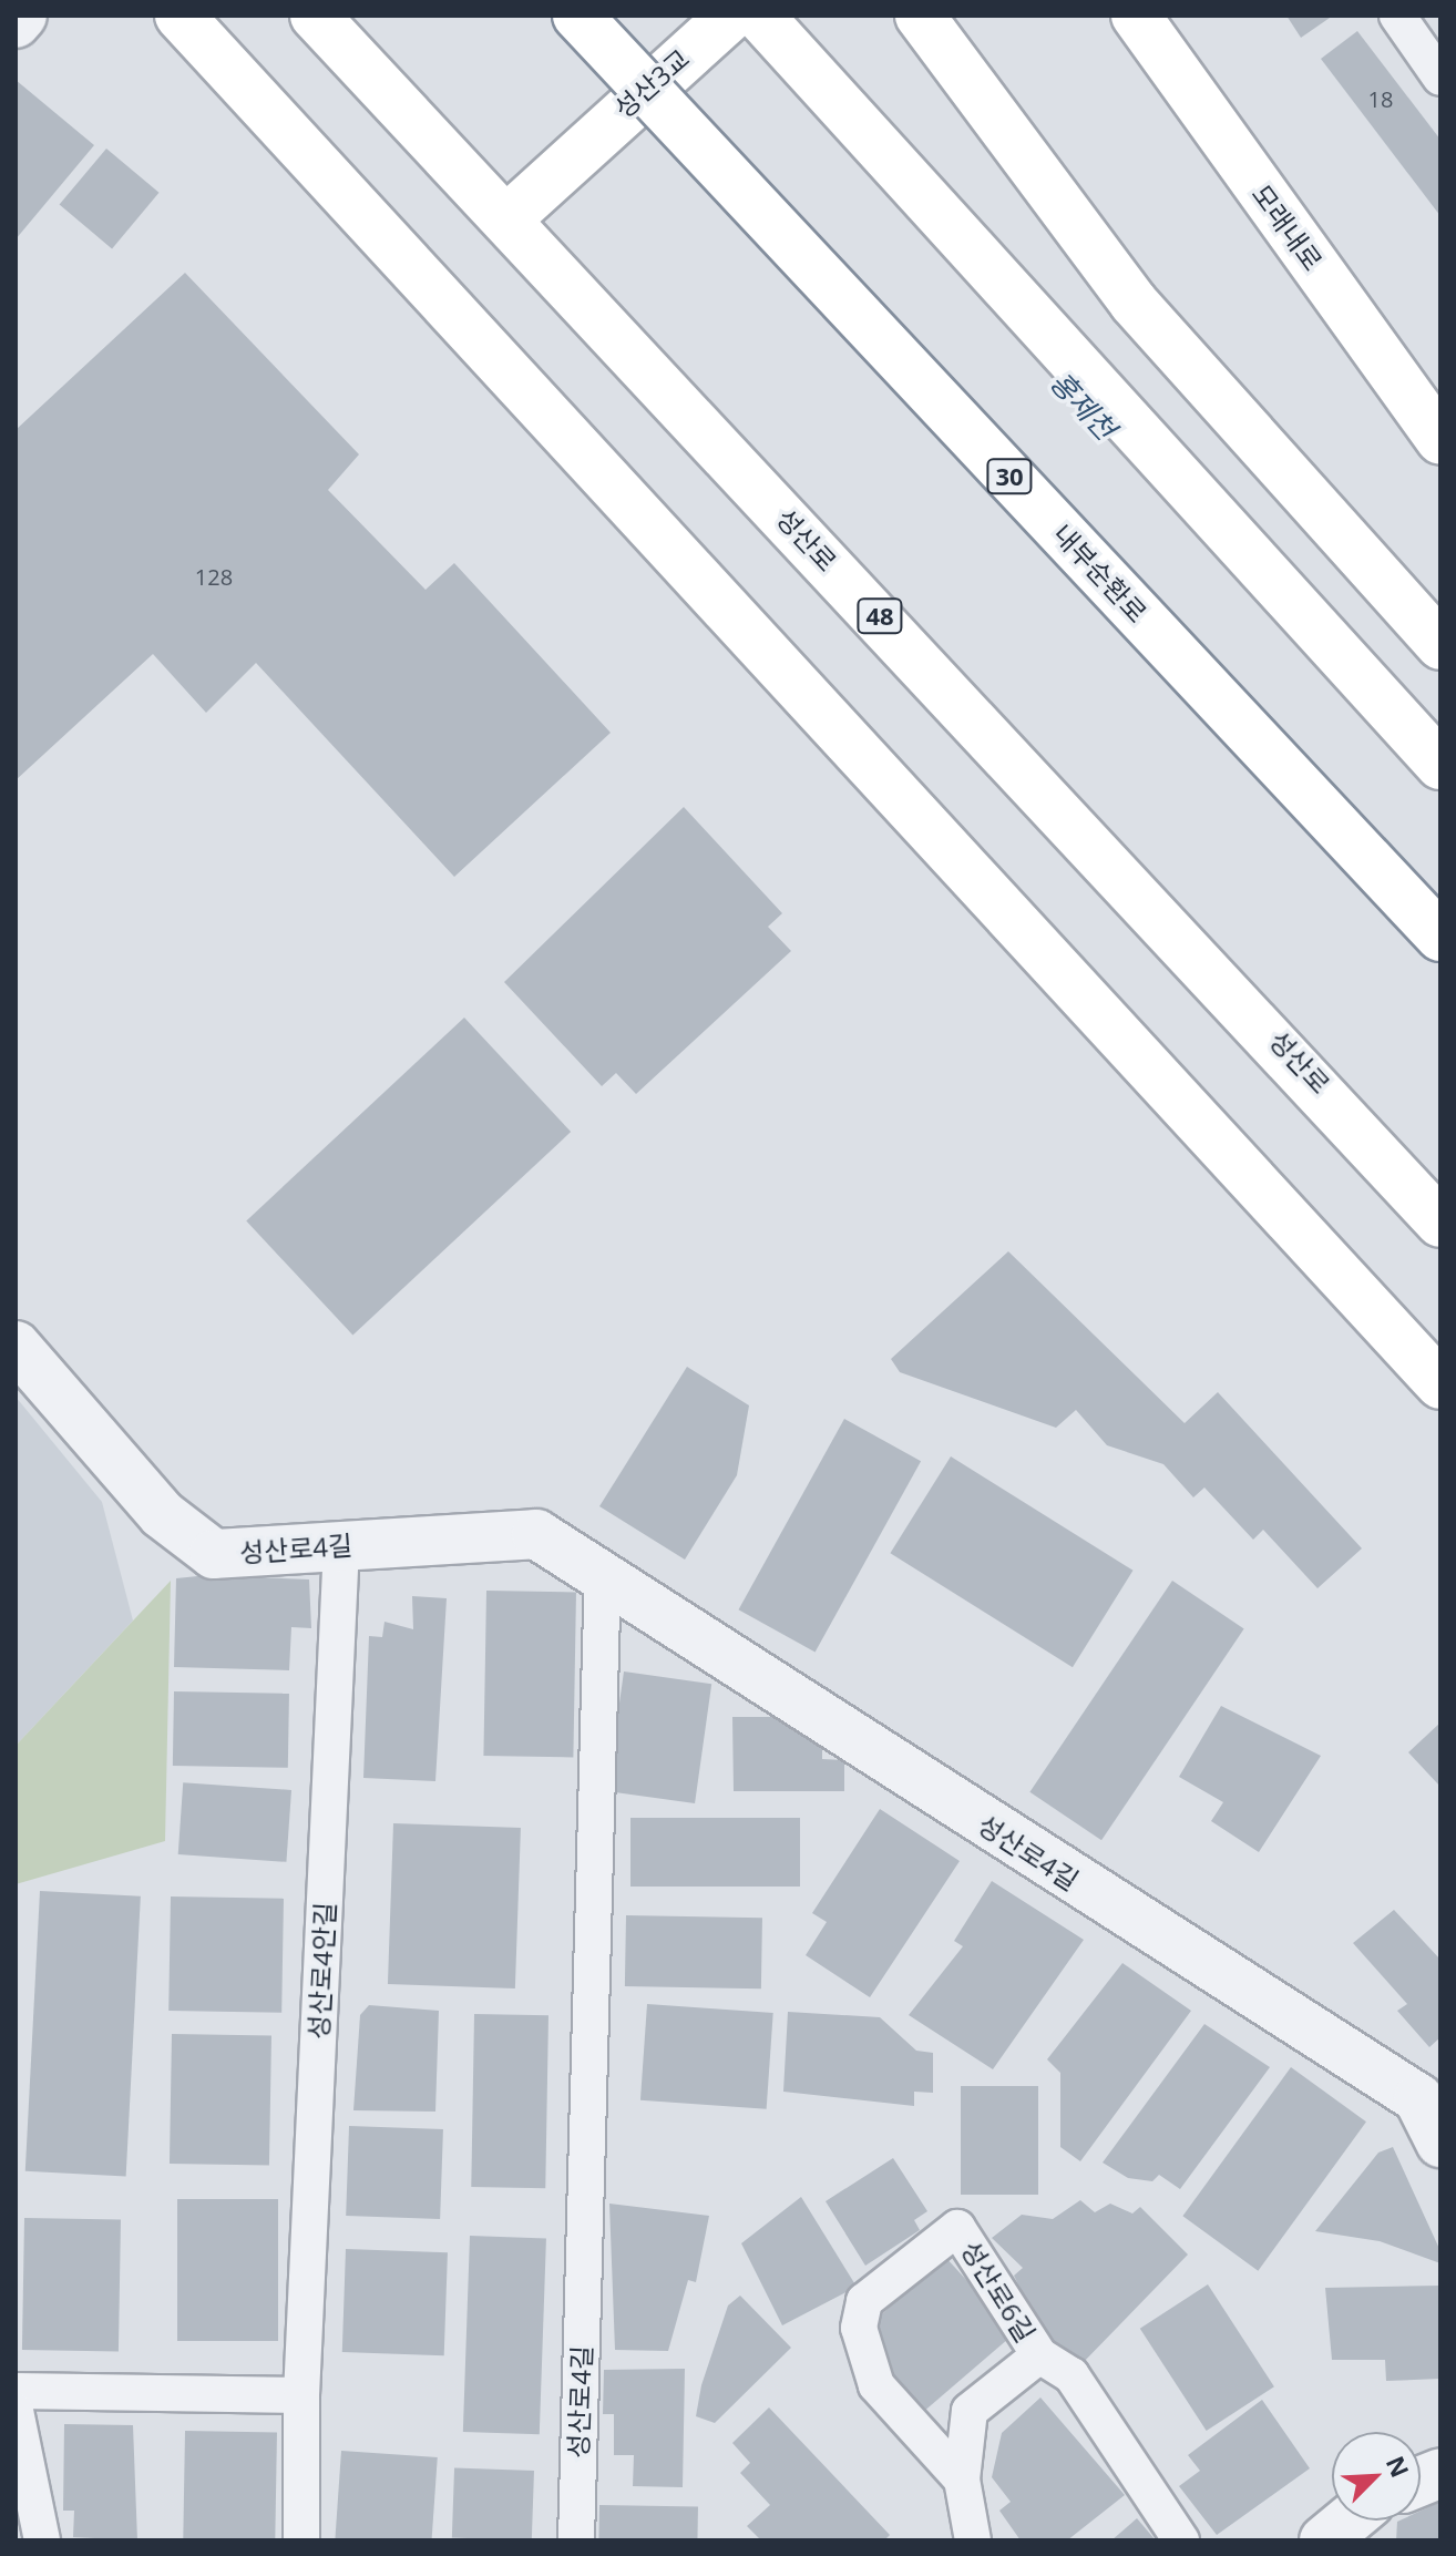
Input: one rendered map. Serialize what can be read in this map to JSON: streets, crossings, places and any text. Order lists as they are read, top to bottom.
{
  "streets": {
    "main road": [
      "성산3교",
      "모래내로",
      "30",
      "성산로",
      "내부순환로",
      "48"
    ],
    "street": ["성산로4길"],
    "lane": ["성산로4안길", "성산로6길"]
  },
  "crossings": [
    ["성산3교", "성산로"],
    ["성산로4길", "성산로4안길"]
  ],
  "water": ["홍제천"],
  "house_numbers": ["18", "128"],
  "north": "top right"
}
